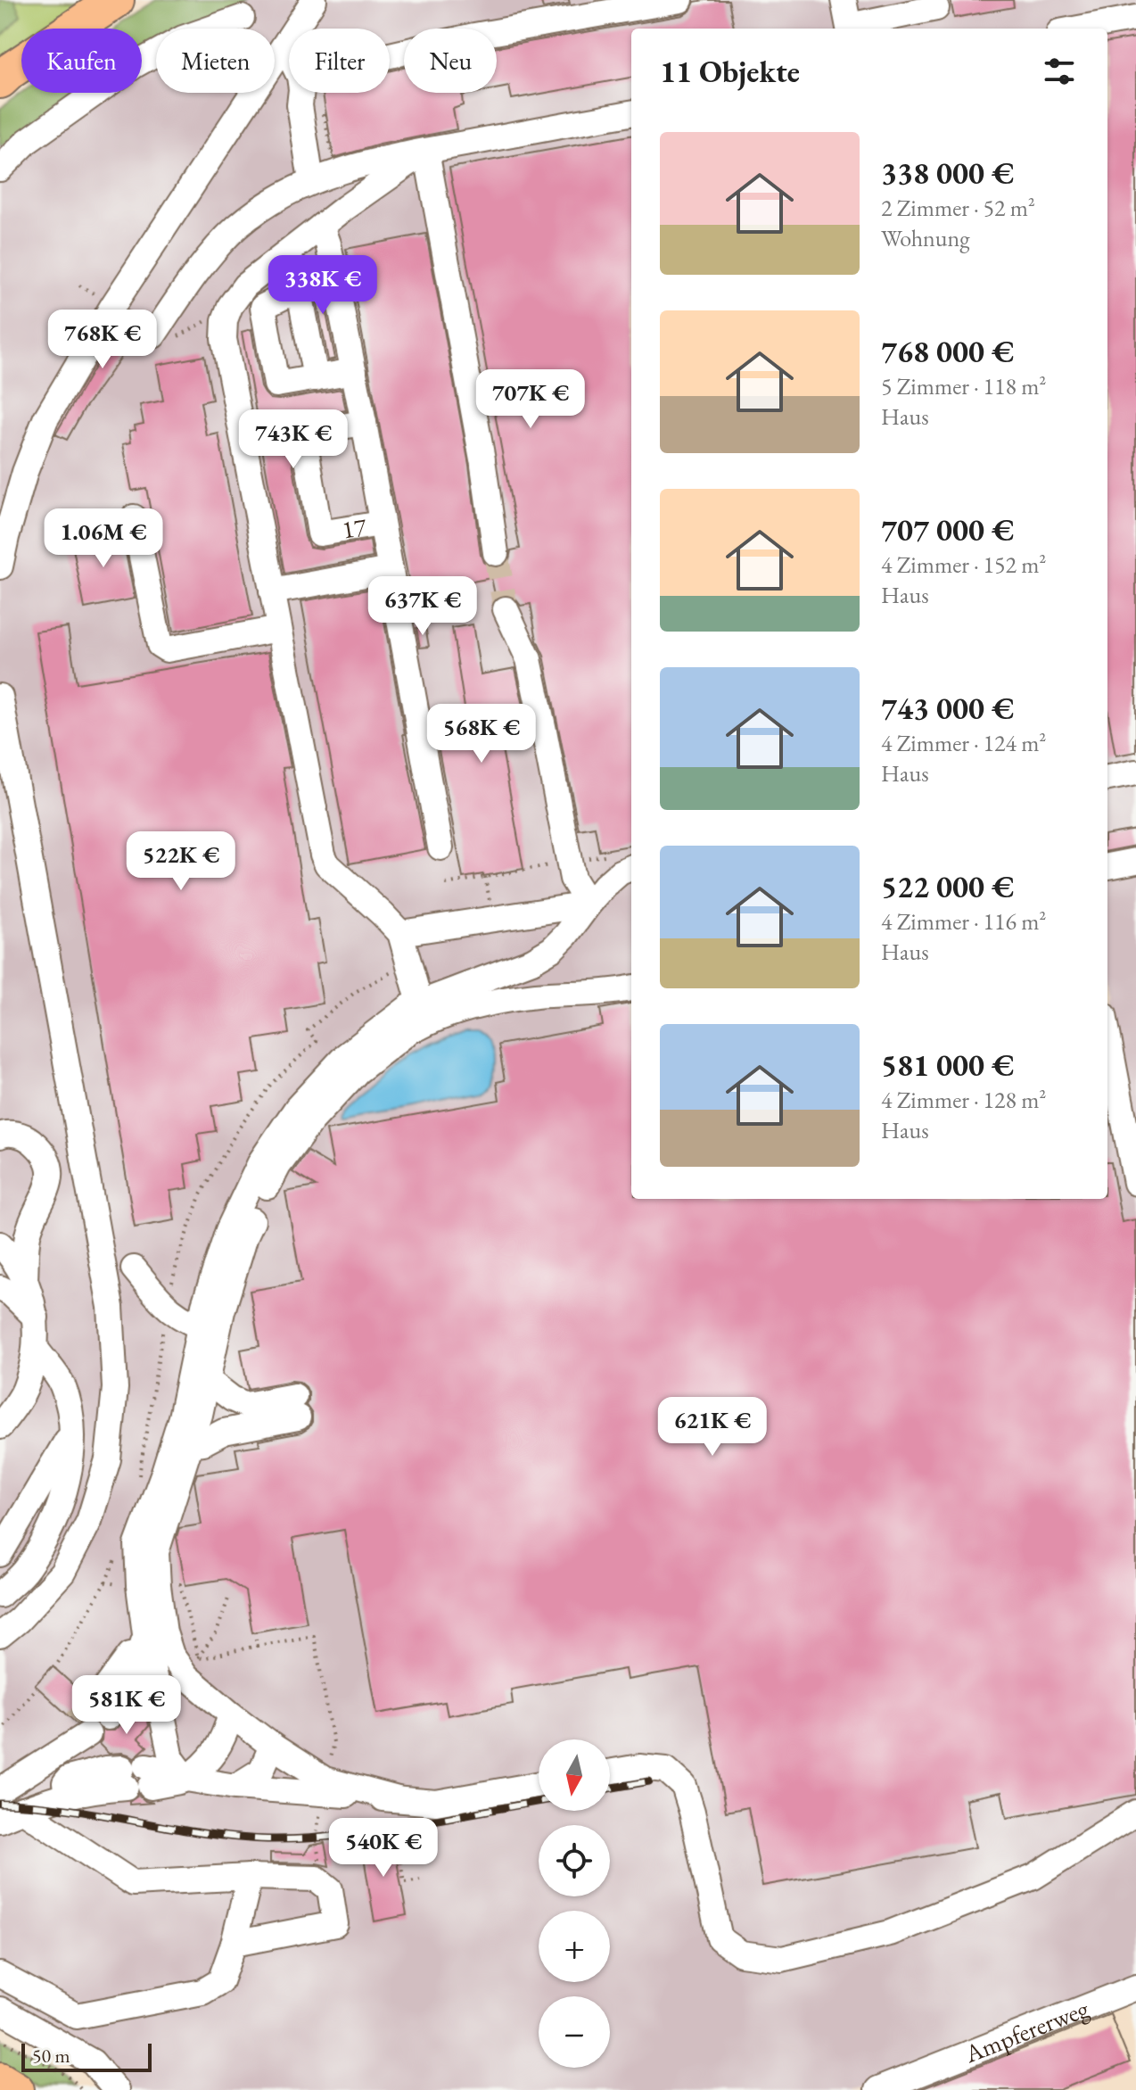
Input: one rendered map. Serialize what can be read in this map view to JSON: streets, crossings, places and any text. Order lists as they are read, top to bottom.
{
  "streets": {
    "street": ["17", "Ampfererweg"]
  },
  "scale_bar": "50 m",
  "north": "bottom",
  "page": {
    "chip": [
      "Kaufen",
      "Mieten",
      "Filter",
      "Neu"
    ],
    "heading": "11 Objekte",
    "list": [
      {
        "name": "338 000 €",
        "note": "2 Zimmer · 52 m² · Wohnung"
      },
      {
        "name": "768 000 €",
        "note": "5 Zimmer · 118 m² · Haus"
      },
      {
        "name": "707 000 €",
        "note": "4 Zimmer · 152 m² · Haus"
      },
      {
        "name": "743 000 €",
        "note": "4 Zimmer · 124 m² · Haus"
      },
      {
        "name": "522 000 €",
        "note": "4 Zimmer · 116 m² · Haus"
      },
      {
        "name": "581 000 €",
        "note": "4 Zimmer · 128 m² · Haus"
      }
    ],
    "price": [
      "338K €",
      "768K €",
      "707K €",
      "743K €",
      "1.06M €",
      "637K €",
      "568K €",
      "522K €",
      "621K €",
      "581K €",
      "540K €"
    ],
    "map_buttons": ["+", "−"],
    "scale": "50 m"
  }
}
